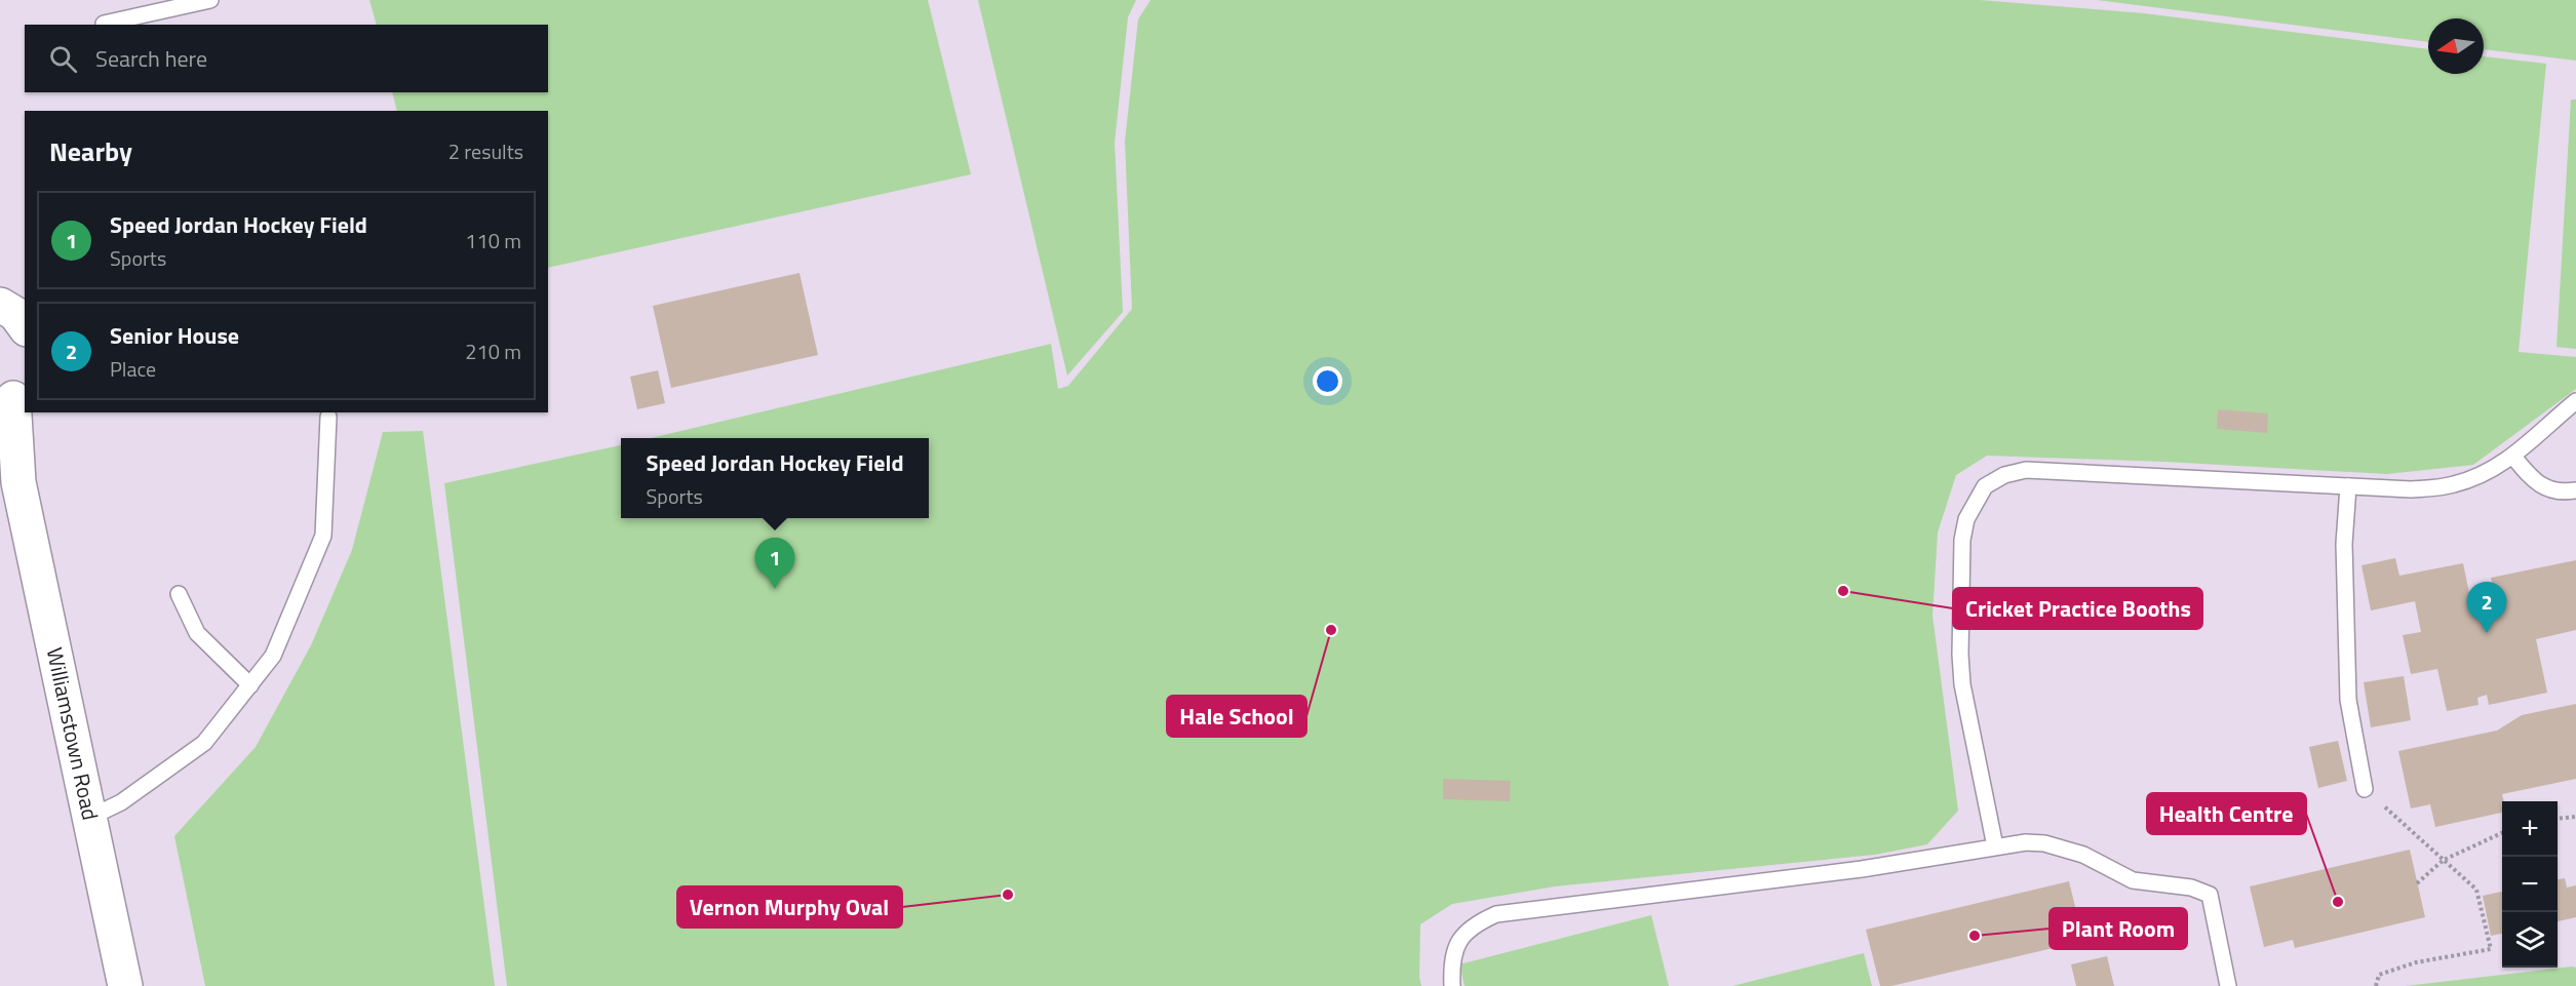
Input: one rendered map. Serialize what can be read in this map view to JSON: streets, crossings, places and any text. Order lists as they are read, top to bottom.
{
  "streets": {
    "main road": ["Williamstown Road"]
  },
  "places": [
    "Cricket Practice Booths",
    "Hale School",
    "Vernon Murphy Oval",
    "Health Centre",
    "Plant Room"
  ],
  "north": "left",
  "page": {
    "search": "Search here",
    "heading": ["Nearby", "2 results"],
    "list": [
      {
        "mark": "1",
        "name": "Speed Jordan Hockey Field",
        "note": "Sports",
        "value": "110 m"
      },
      {
        "mark": "2",
        "name": "Senior House",
        "note": "Place",
        "value": "210 m"
      }
    ],
    "popup": ["Speed Jordan Hockey Field", "Sports"],
    "pins": ["1", "2"],
    "map_buttons": ["+", "−"]
  }
}
